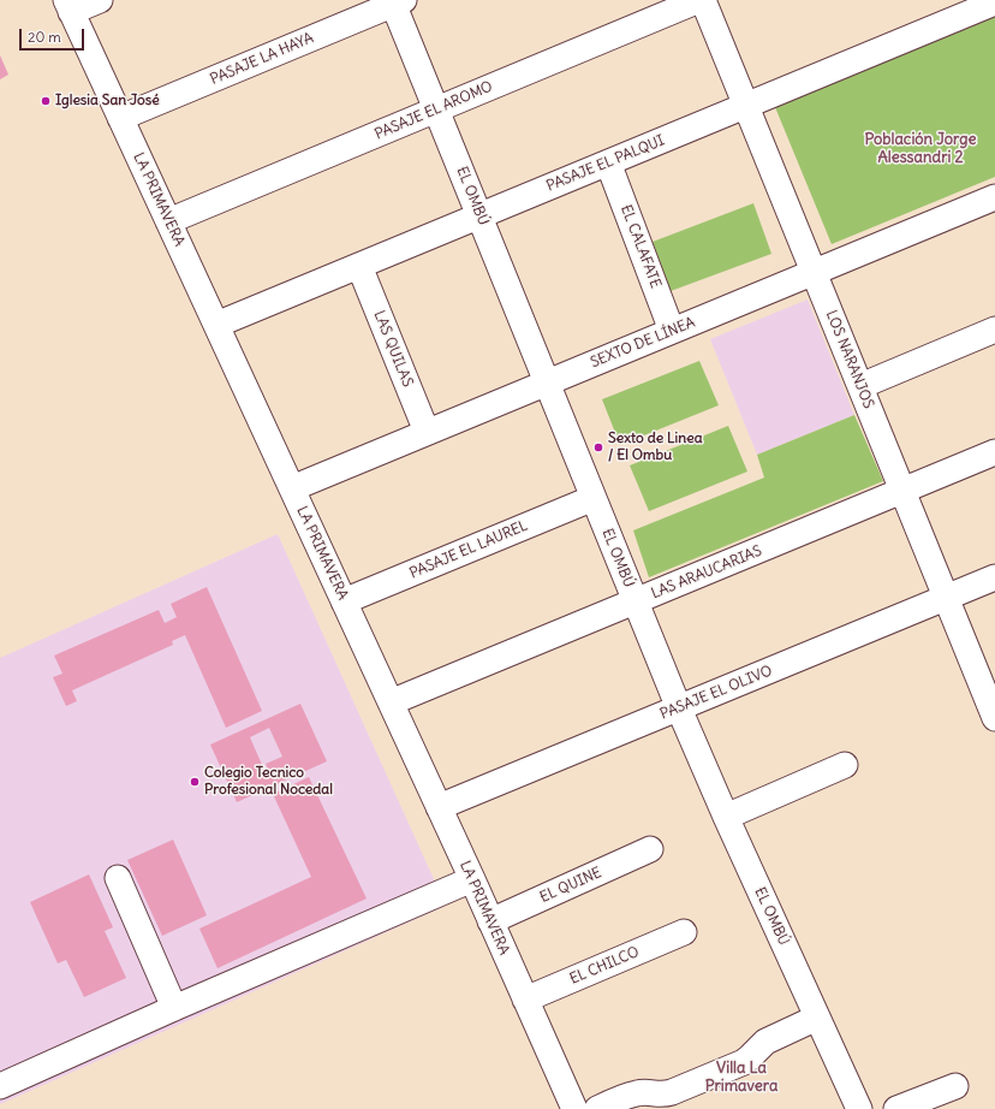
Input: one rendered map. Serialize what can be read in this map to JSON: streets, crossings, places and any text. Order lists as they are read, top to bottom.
{
  "streets": {
    "street": [
      "PASAJE LA HAYA",
      "PASAJE EL AROMO",
      "PASAJE EL PALQUI",
      "EL OMBÚ",
      "LA PRIMAVERA",
      "EL CALAFATE",
      "SEXTO DE LÍNEA",
      "LAS QUILAS",
      "LOS NARANJOS",
      "PASAJE EL LAUREL",
      "LAS ARAUCARIAS",
      "PASAJE EL OLIVO",
      "EL QUINE",
      "EL CHILCO"
    ]
  },
  "crossings": [
    ["PASAJE LA HAYA", "EL OMBÚ"],
    ["PASAJE LA HAYA", "LA PRIMAVERA"],
    ["PASAJE EL AROMO", "EL OMBÚ"],
    ["PASAJE EL AROMO", "LA PRIMAVERA"],
    ["PASAJE EL PALQUI", "EL OMBÚ"],
    ["PASAJE EL PALQUI", "LA PRIMAVERA"],
    ["PASAJE EL PALQUI", "EL CALAFATE"],
    ["PASAJE EL PALQUI", "LAS QUILAS"],
    ["PASAJE EL PALQUI", "LOS NARANJOS"],
    ["EL OMBÚ", "SEXTO DE LÍNEA"],
    ["EL OMBÚ", "PASAJE EL LAUREL"],
    ["EL OMBÚ", "LAS ARAUCARIAS"],
    ["EL OMBÚ", "PASAJE EL OLIVO"],
    ["LA PRIMAVERA", "SEXTO DE LÍNEA"],
    ["LA PRIMAVERA", "PASAJE EL LAUREL"],
    ["LA PRIMAVERA", "LAS ARAUCARIAS"],
    ["LA PRIMAVERA", "PASAJE EL OLIVO"],
    ["LA PRIMAVERA", "EL QUINE"],
    ["LA PRIMAVERA", "EL CHILCO"],
    ["EL CALAFATE", "SEXTO DE LÍNEA"],
    ["SEXTO DE LÍNEA", "LAS QUILAS"],
    ["SEXTO DE LÍNEA", "LOS NARANJOS"],
    ["LOS NARANJOS", "LAS ARAUCARIAS"],
    ["LOS NARANJOS", "PASAJE EL OLIVO"]
  ],
  "districts": ["Población Jorge Alessandri 2", "Villa La Primavera"],
  "places": ["Iglesia San José", "Sexto de Linea / El Ombu", "Colegio Tecnico Profesional Nocedal"],
  "scale_bar": "20 m"
}
